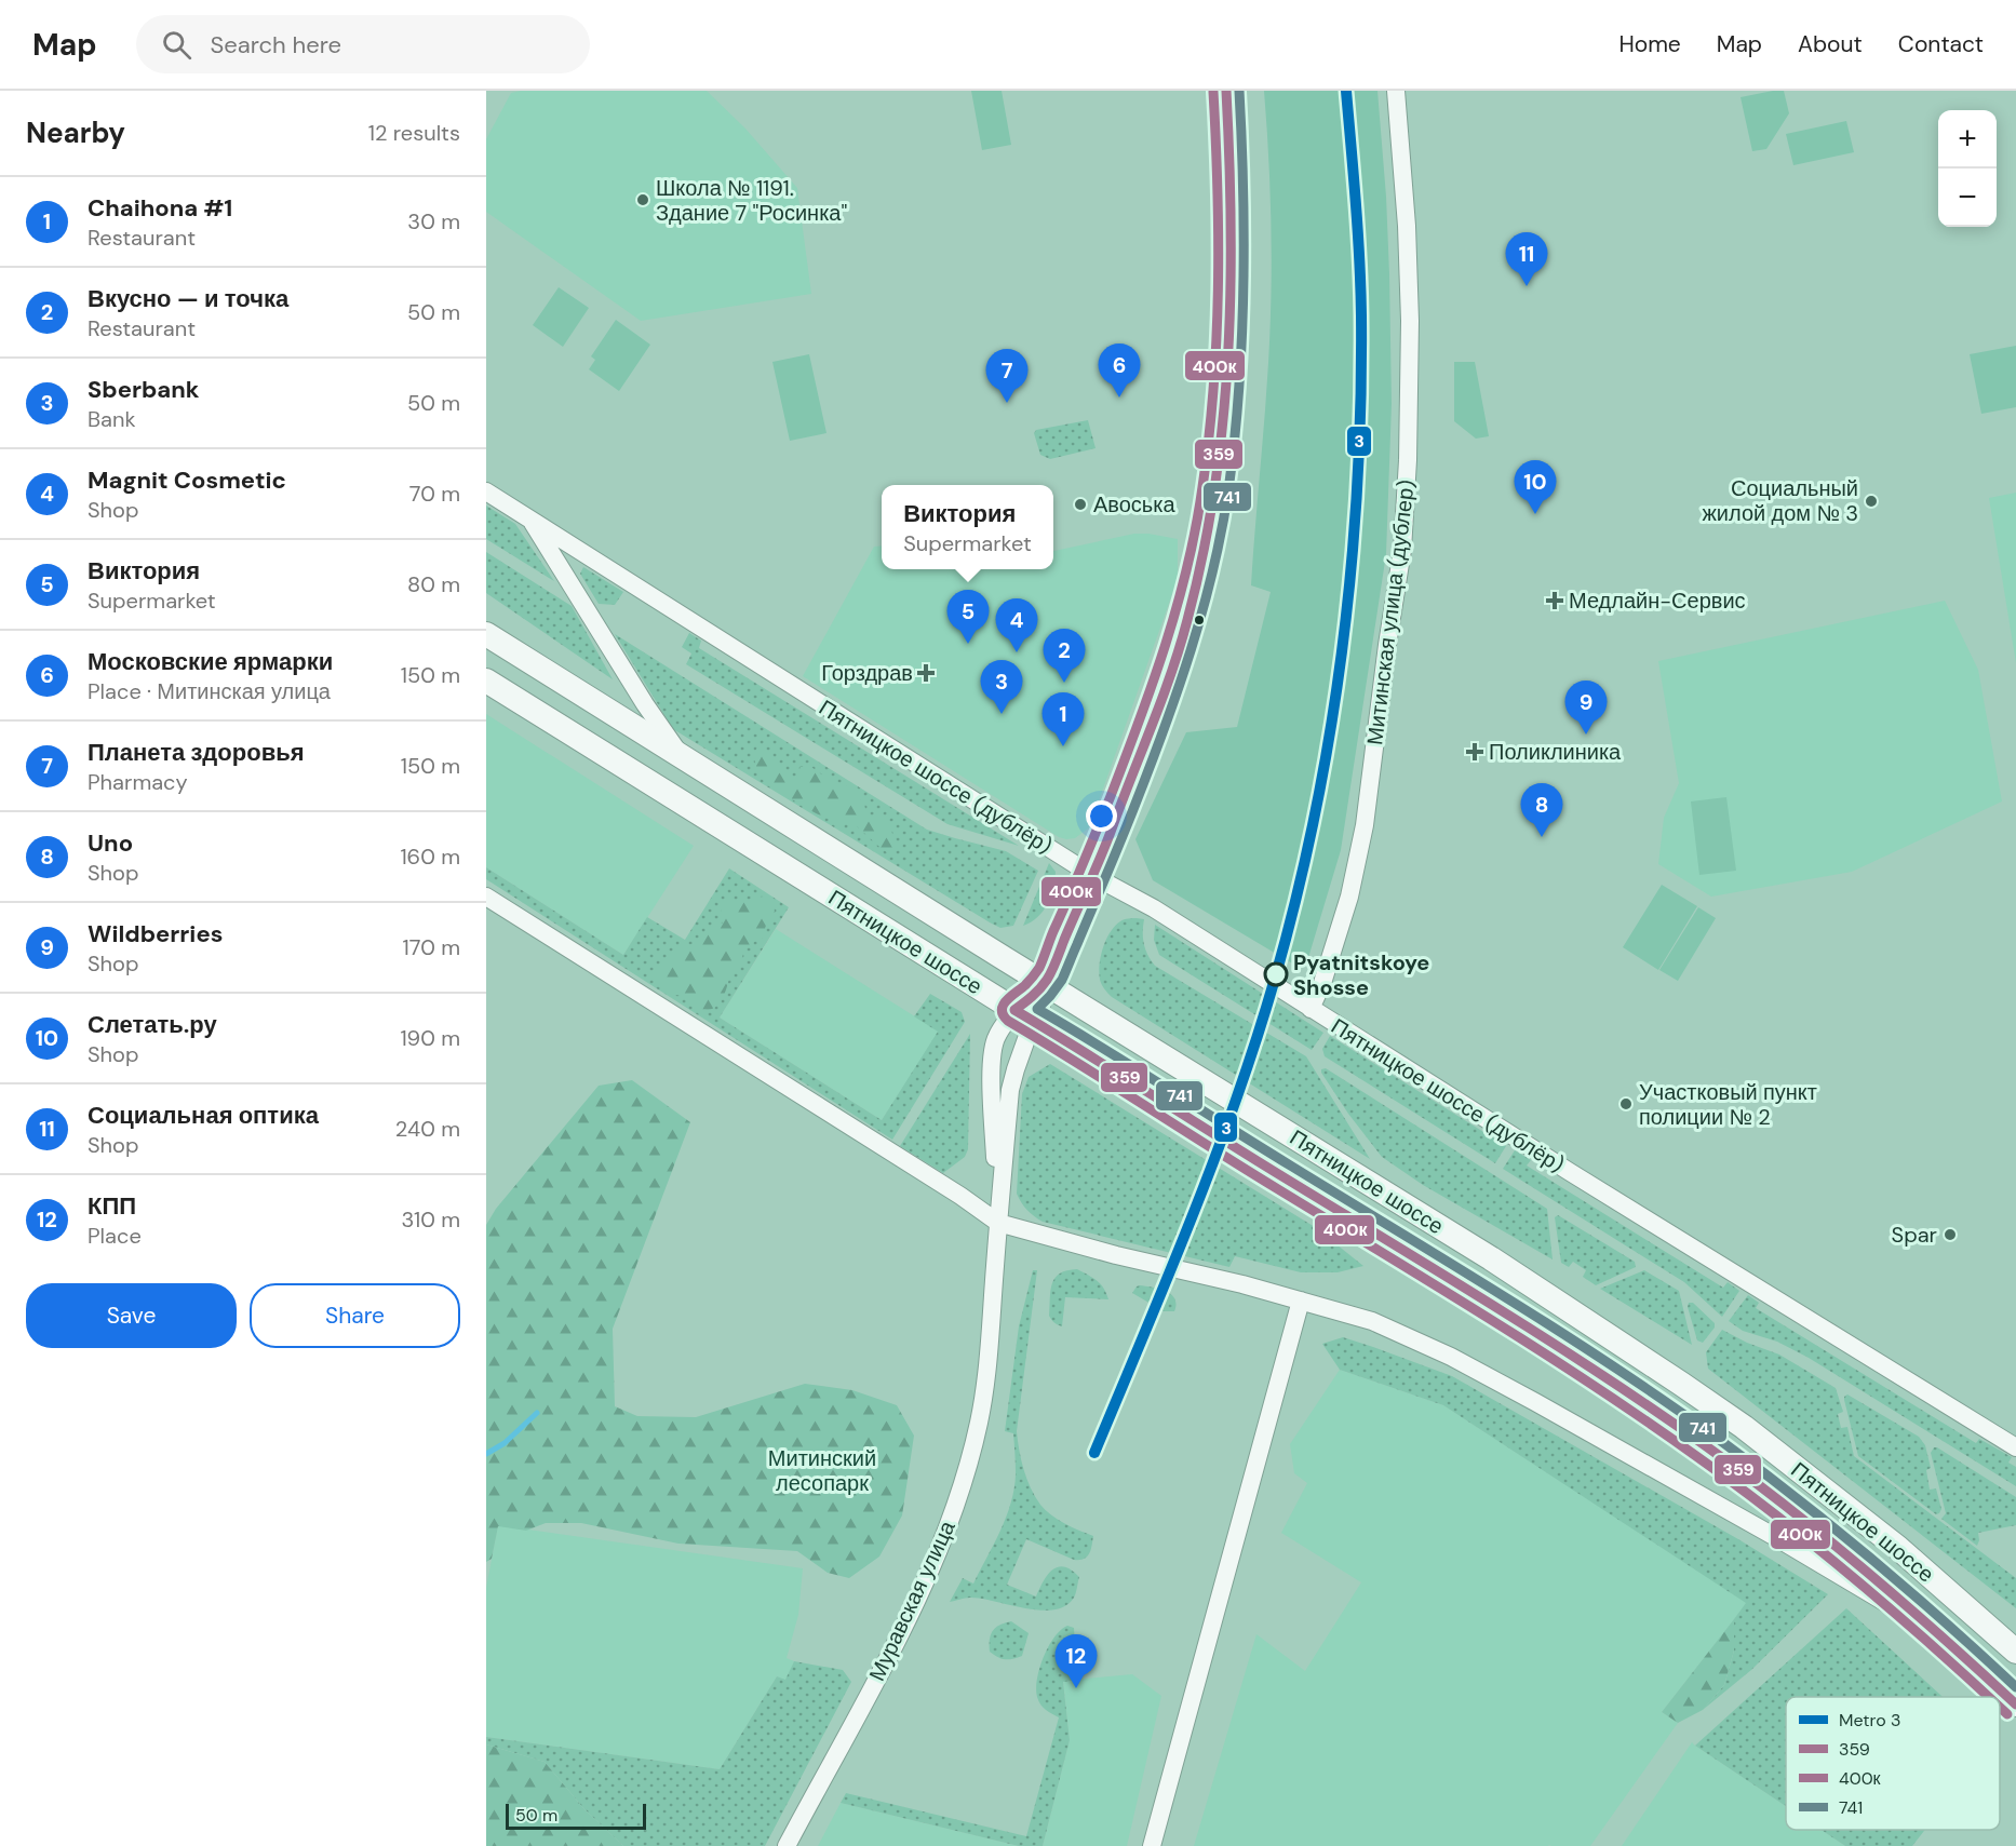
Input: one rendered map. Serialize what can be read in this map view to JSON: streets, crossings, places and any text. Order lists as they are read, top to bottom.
{
  "streets": {
    "main road": ["Пятницкое шоссе"],
    "street": ["Митинская улица (дублер)", "Пятницкое шоссе (дублёр)", "Муравская улица"]
  },
  "crossings": [
    ["Митинская улица (дублер)", "Пятницкое шоссе (дублёр)"],
    ["Пятницкое шоссе", "Муравская улица"]
  ],
  "parks": ["Митинский лесопарк"],
  "places": {
    "other": [
      "Школа № 1191. Здание 7 \"Росинка\"",
      "Социальный жилой дом № 3",
      "Авоська",
      "Pyatnitskoye Shosse",
      "Участковый пункт полиции № 2",
      "Spar"
    ],
    "health": ["Медлайн-Сервис", "Горздрав", "Поликлиника"]
  },
  "lines": [
    "metro line 3",
    "transit line 359",
    "transit line 741",
    "transit line 400к"
  ],
  "legend": [
    "Metro 3",
    "359",
    "400к",
    "741"
  ],
  "scale_bar": "50 m",
  "page": {
    "header": "Map",
    "search": "Search here",
    "nav": [
      "Home",
      "Map",
      "About",
      "Contact"
    ],
    "heading": ["Nearby", "12 results"],
    "map_buttons": ["+", "−"],
    "list": [
      {
        "mark": "1",
        "name": "Chaihona #1",
        "note": "Restaurant",
        "value": "30 m"
      },
      {
        "mark": "2",
        "name": "Вкусно — и точка",
        "note": "Restaurant",
        "value": "50 m"
      },
      {
        "mark": "3",
        "name": "Sberbank",
        "note": "Bank",
        "value": "50 m"
      },
      {
        "mark": "4",
        "name": "Magnit Cosmetic",
        "note": "Shop",
        "value": "70 m"
      },
      {
        "mark": "5",
        "name": "Виктория",
        "note": "Supermarket",
        "value": "80 m"
      },
      {
        "mark": "6",
        "name": "Московские ярмарки",
        "note": "Place · Митинская улица",
        "value": "150 m"
      },
      {
        "mark": "7",
        "name": "Планета здоровья",
        "note": "Pharmacy",
        "value": "150 m"
      },
      {
        "mark": "8",
        "name": "Uno",
        "note": "Shop",
        "value": "160 m"
      },
      {
        "mark": "9",
        "name": "Wildberries",
        "note": "Shop",
        "value": "170 m"
      },
      {
        "mark": "10",
        "name": "Слетать.ру",
        "note": "Shop",
        "value": "190 m"
      },
      {
        "mark": "11",
        "name": "Социальная оптика",
        "note": "Shop",
        "value": "240 m"
      },
      {
        "mark": "12",
        "name": "КПП",
        "note": "Place",
        "value": "310 m"
      }
    ],
    "pins": [
      "11",
      "6",
      "7",
      "10",
      "5",
      "4",
      "2",
      "3",
      "9",
      "1",
      "8",
      "12"
    ],
    "popup": ["Виктория", "Supermarket"],
    "buttons": ["Save", "Share"],
    "scale": "50 m"
  }
}
